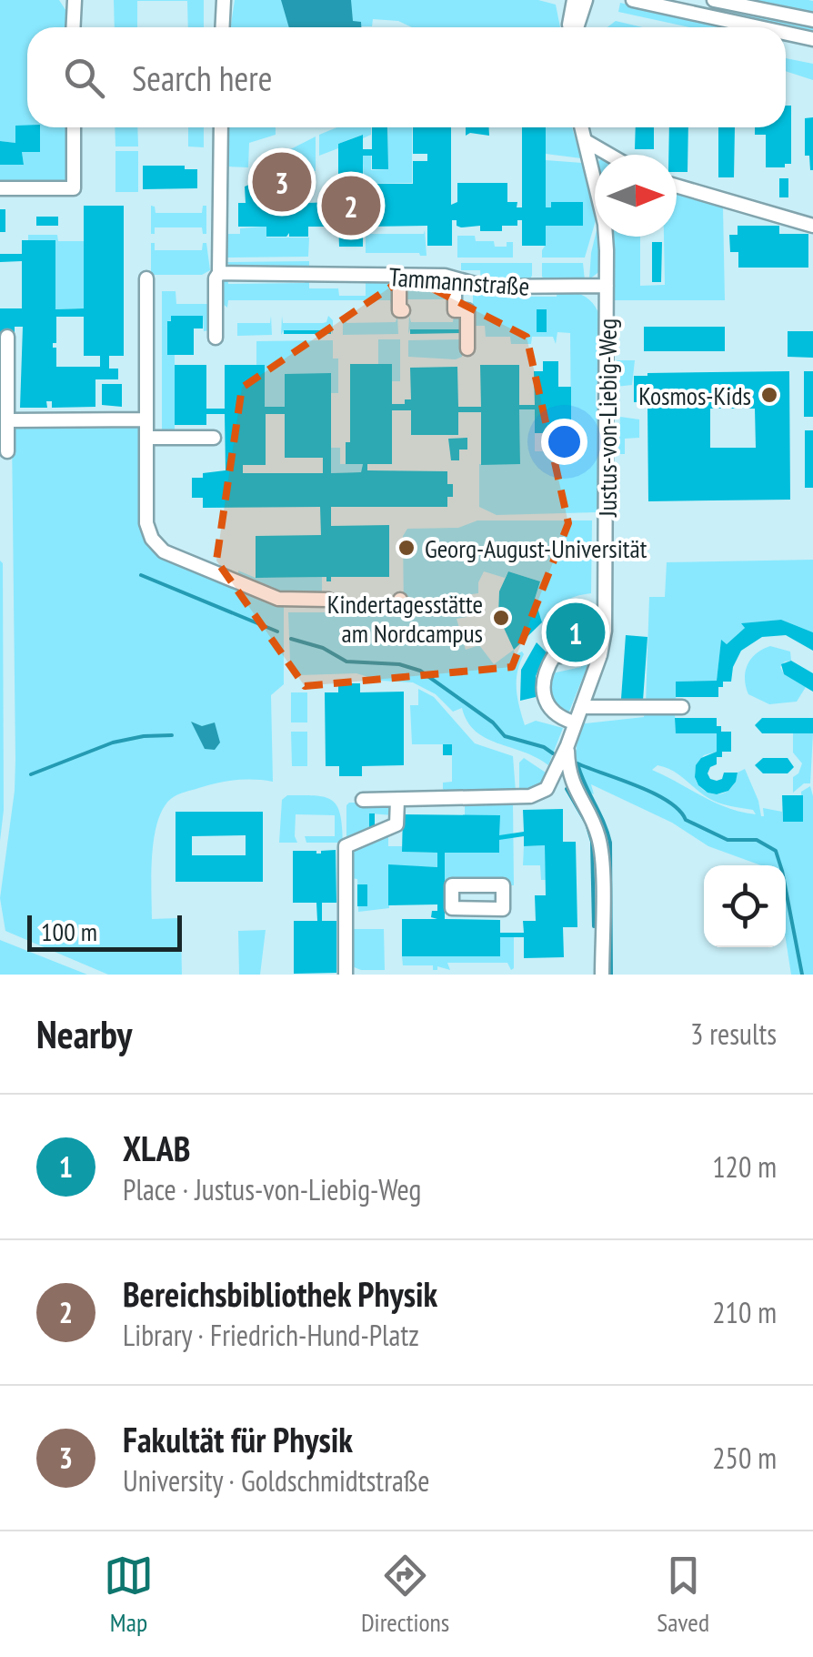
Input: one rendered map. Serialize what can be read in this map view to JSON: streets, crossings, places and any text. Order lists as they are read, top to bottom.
{
  "streets": {
    "street": ["Tammannstraße", "Justus-von-Liebig-Weg"]
  },
  "crossings": [
    ["Tammannstraße", "Justus-von-Liebig-Weg"]
  ],
  "places": ["Kosmos-Kids", "Georg-August-Universität", "Kindertagesstätte am Nordcampus"],
  "scale_bar": "100 m",
  "north": "right",
  "page": {
    "search": "Search here",
    "pins": ["3", "2", "1"],
    "scale": "100 m",
    "heading": ["Nearby", "3 results"],
    "list": [
      {
        "mark": "1",
        "name": "XLAB",
        "note": "Place · Justus-von-Liebig-Weg",
        "value": "120 m"
      },
      {
        "mark": "2",
        "name": "Bereichsbibliothek Physik",
        "note": "Library · Friedrich-Hund-Platz",
        "value": "210 m"
      },
      {
        "mark": "3",
        "name": "Fakultät für Physik",
        "note": "University · Goldschmidtstraße",
        "value": "250 m"
      }
    ],
    "nav": ["Map", "Directions", "Saved"]
  }
}
